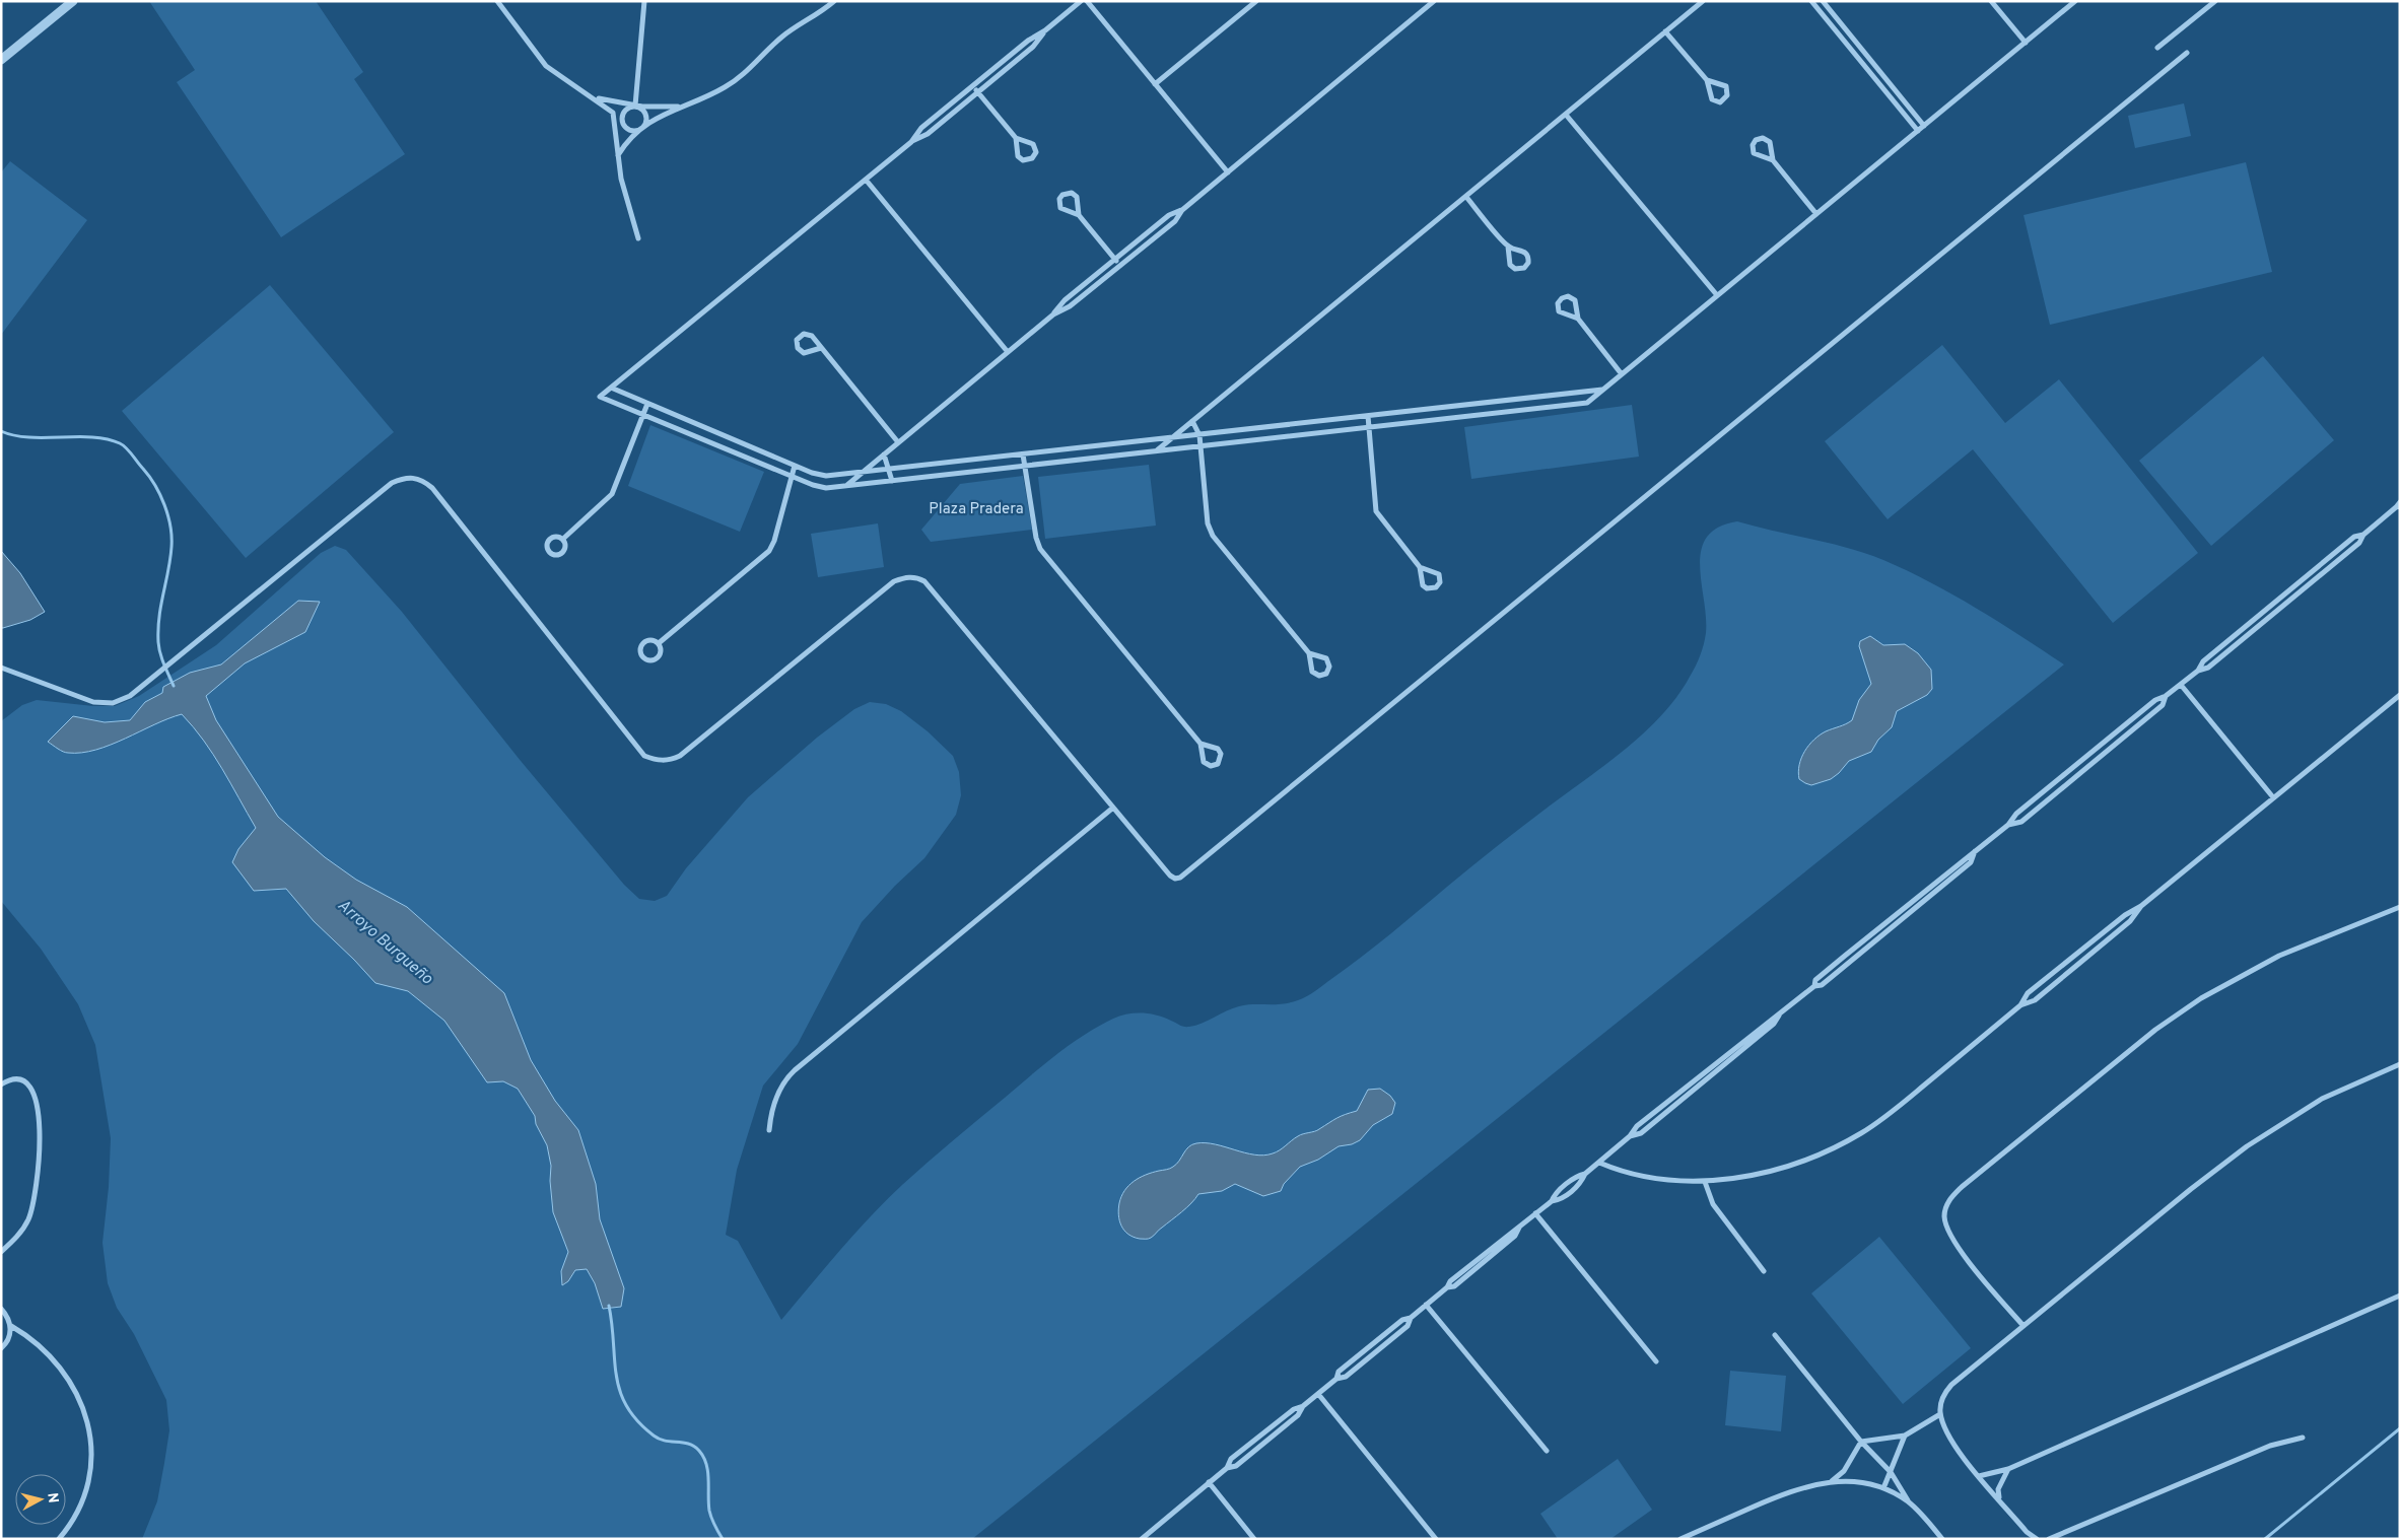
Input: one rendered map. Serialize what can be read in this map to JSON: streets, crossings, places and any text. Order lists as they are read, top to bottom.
{
  "water": ["Arroyo Burgueño"],
  "parks": ["Plaza Pradera"],
  "north": "right"
}
